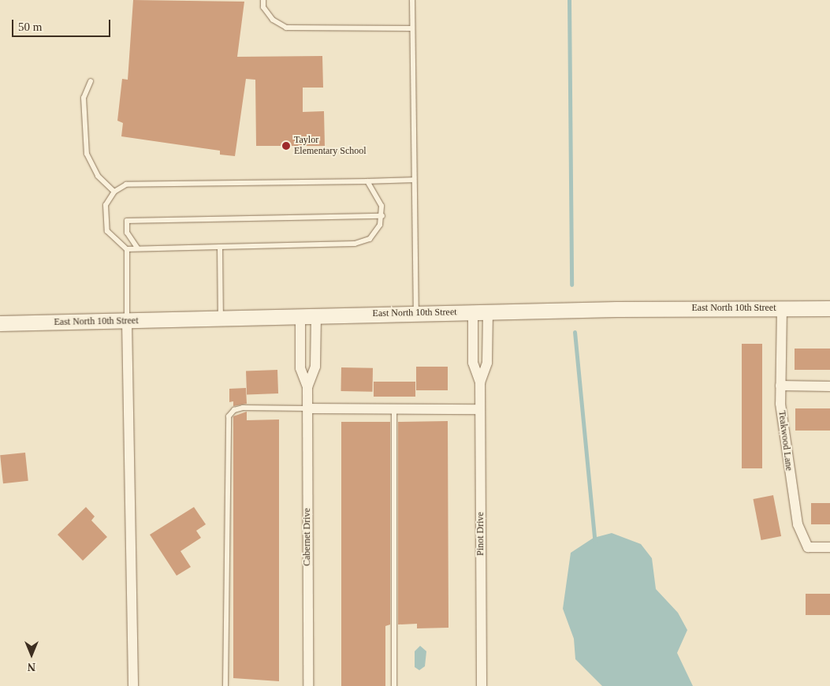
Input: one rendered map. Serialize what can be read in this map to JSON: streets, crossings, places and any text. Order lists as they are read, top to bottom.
{
  "streets": {
    "main road": ["East North 10th Street"],
    "street": ["Teakwood Lane", "Pinot Drive", "Cabernet Drive"]
  },
  "crossings": [
    ["East North 10th Street", "Teakwood Lane"],
    ["East North 10th Street", "Pinot Drive"],
    ["East North 10th Street", "Cabernet Drive"]
  ],
  "places": ["Taylor Elementary School"],
  "scale_bar": "50 m",
  "north": "bottom"
}
